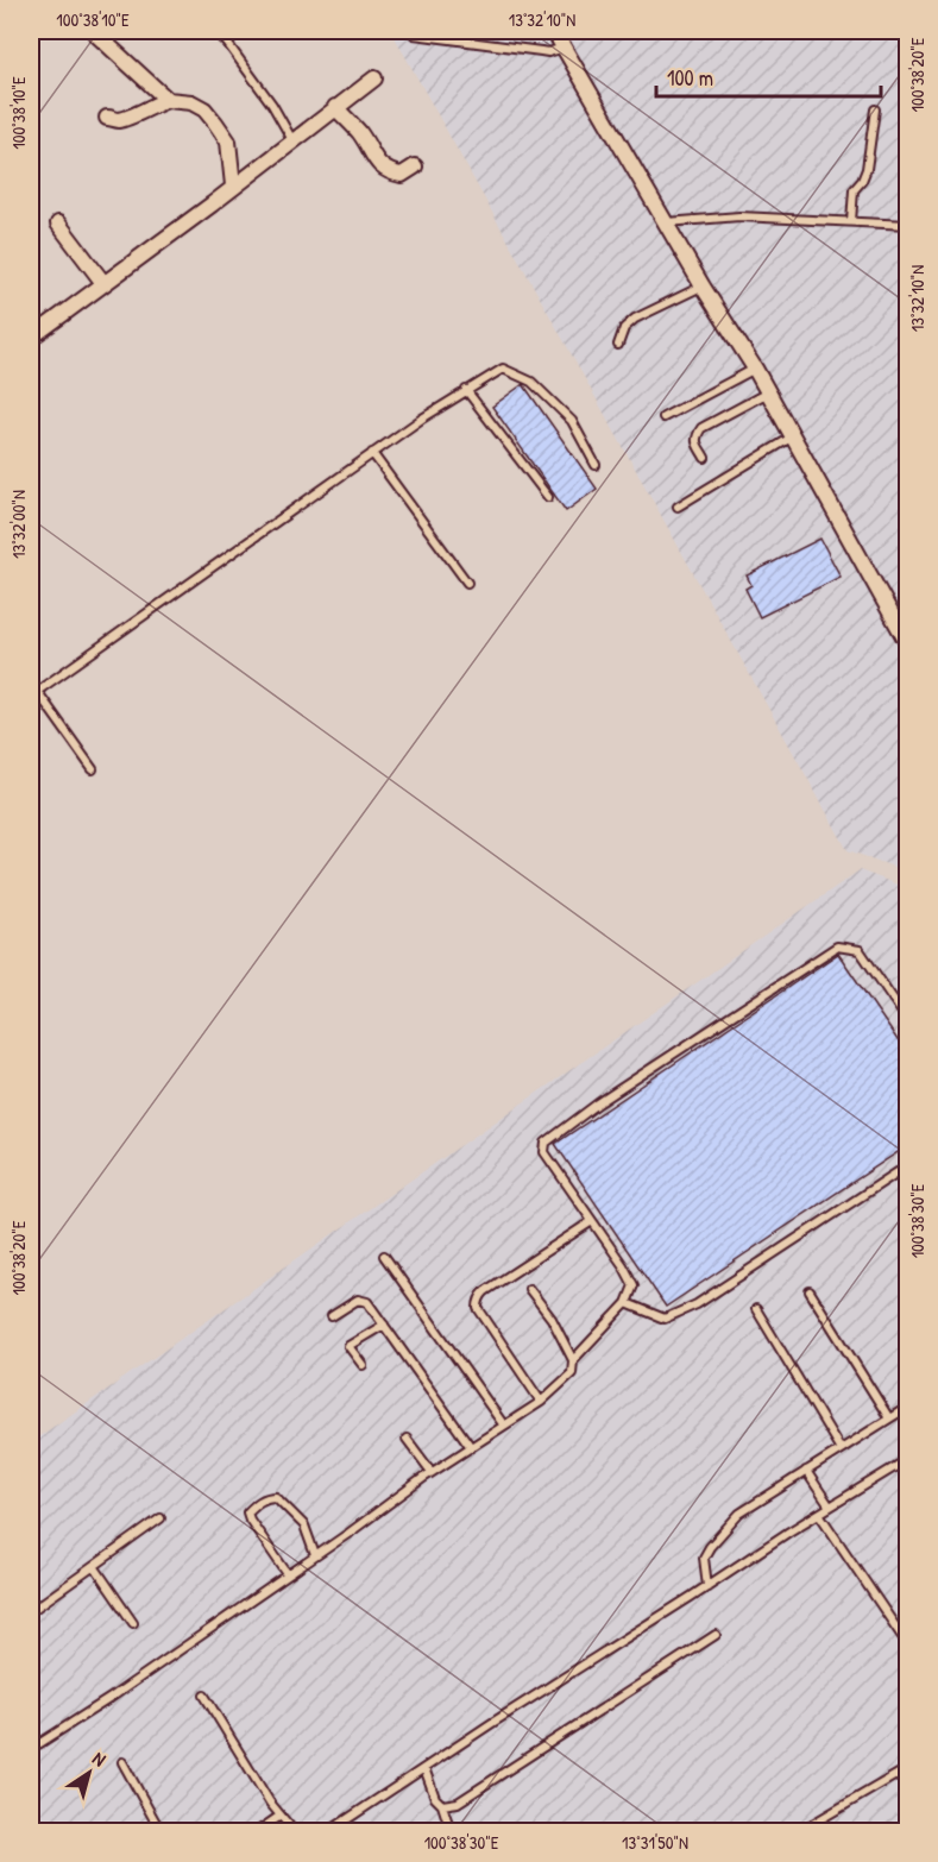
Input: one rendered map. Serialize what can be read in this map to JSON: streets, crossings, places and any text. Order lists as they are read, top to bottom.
{
  "scale_bar": "100 m",
  "north": "top right",
  "coordinates": [
    "100°38'10\"E",
    "13°32'10\"N",
    "100°38'20\"E",
    "13°32'00\"N",
    "100°38'30\"E",
    "13°31'50\"N"
  ]
}
